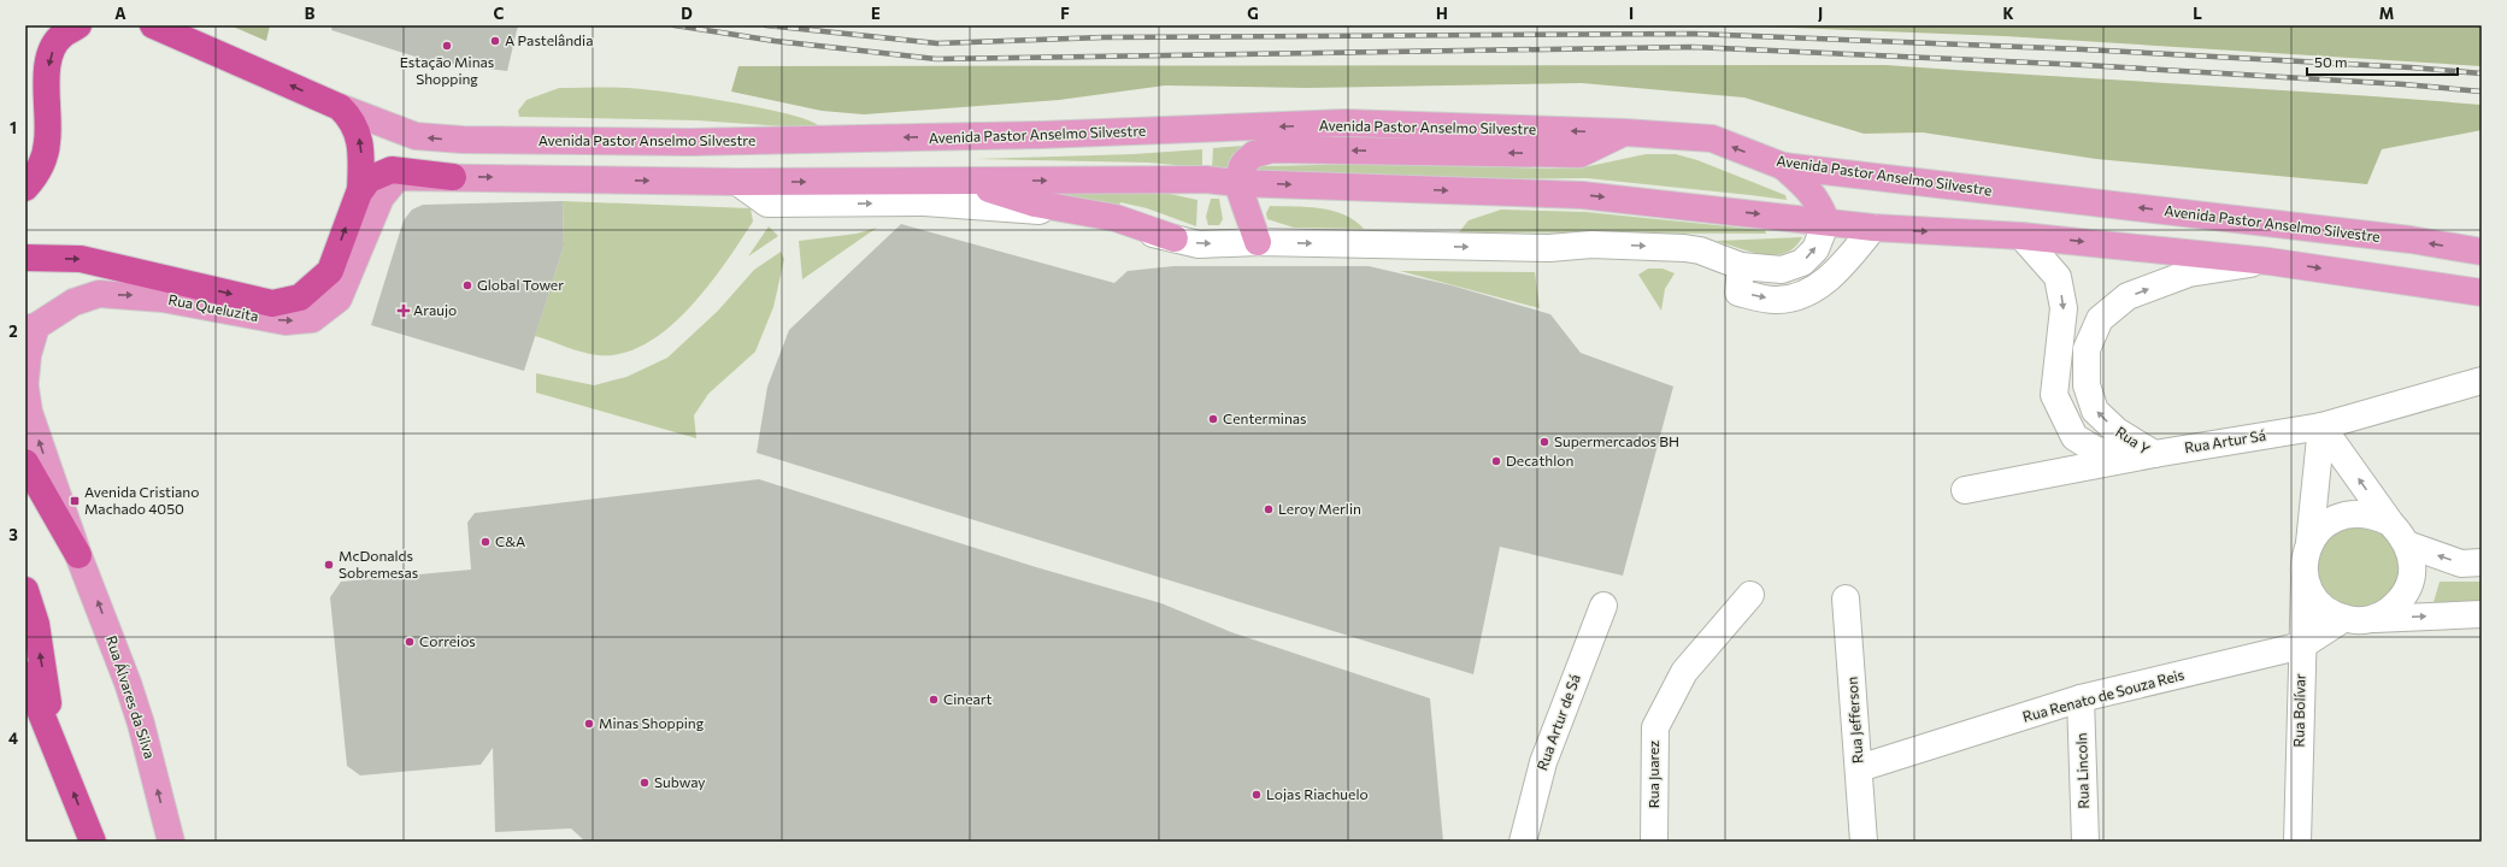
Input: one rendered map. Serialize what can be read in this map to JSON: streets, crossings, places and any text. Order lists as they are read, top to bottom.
{
  "streets": {
    "main road": ["Avenida Pastor Anselmo Silvestre", "Rua Queluzita", "Rua Álvares da Silva"],
    "street": [
      "Rua Y",
      "Rua Artur Sá",
      "Rua Renato de Souza Reis",
      "Rua Bolívar",
      "Rua Jefferson",
      "Rua Artur de Sá",
      "Rua Lincoln",
      "Rua Juarez"
    ]
  },
  "crossings": [
    ["Rua Y", "Rua Artur Sá"],
    ["Rua Renato de Souza Reis", "Rua Bolívar"],
    ["Rua Renato de Souza Reis", "Rua Jefferson"],
    ["Rua Renato de Souza Reis", "Rua Lincoln"]
  ],
  "one_way": ["Rua Queluzita", "Rua Álvares da Silva"],
  "places": {
    "other": [
      "A Pastelândia",
      "Estação Minas Shopping",
      "Global Tower",
      "Centerminas",
      "Supermercados BH",
      "Decathlon",
      "Leroy Merlin",
      "C&A",
      "McDonalds Sobremesas",
      "Correios",
      "Cineart",
      "Minas Shopping",
      "Subway",
      "Lojas Riachuelo"
    ],
    "health": ["Araujo"],
    "transit": ["Avenida Cristiano Machado 4050"]
  },
  "scale_bar": "50 m",
  "grid": {
    "columns": [
      "A",
      "B",
      "C",
      "D",
      "E",
      "F",
      "G",
      "H",
      "I",
      "J",
      "K",
      "L",
      "M"
    ],
    "rows": [
      "1",
      "2",
      "3",
      "4"
    ]
  }
}
